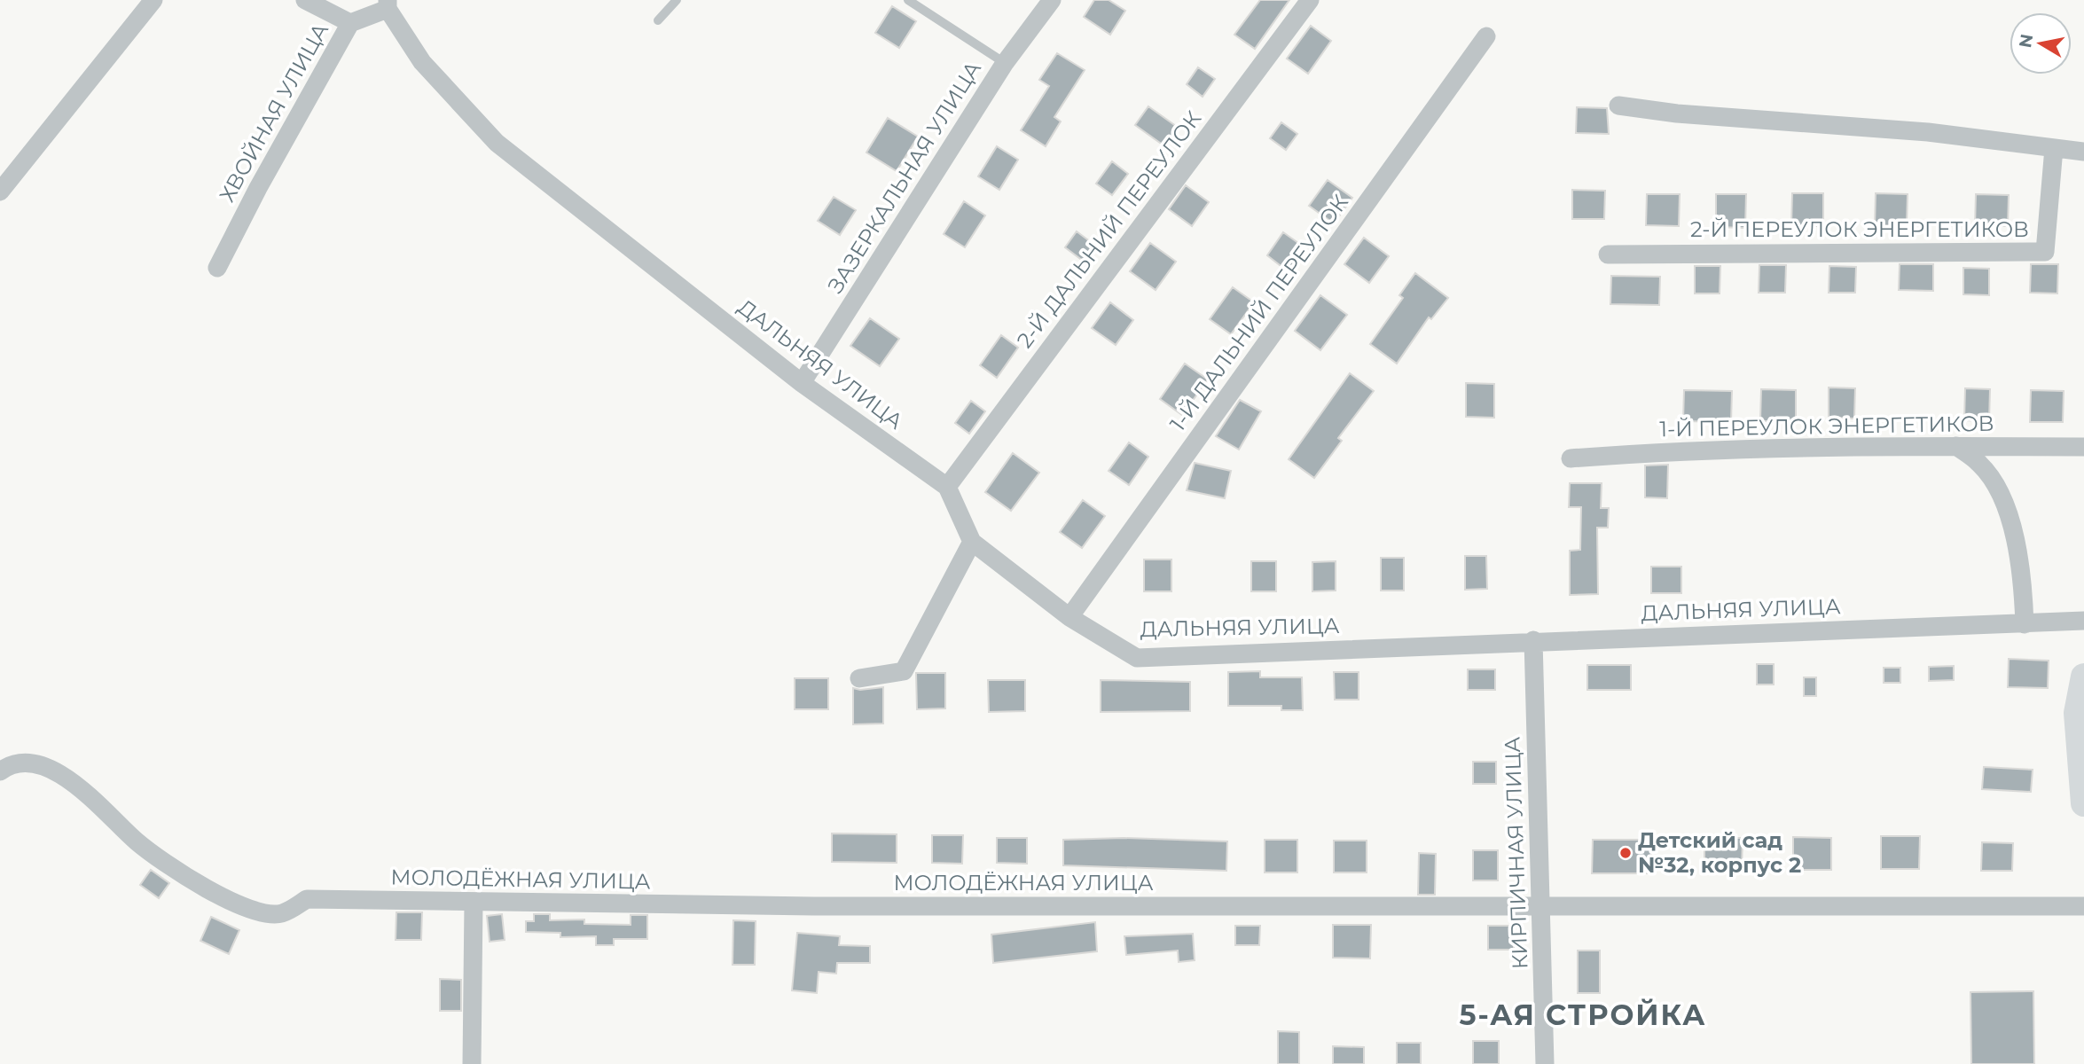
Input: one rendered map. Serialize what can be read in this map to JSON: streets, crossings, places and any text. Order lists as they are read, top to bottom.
{
  "streets": {
    "street": [
      "ХВОЙНАЯ УЛИЦА",
      "ЗАЗЕРКАЛЬНАЯ УЛИЦА",
      "2-Й ДАЛЬНИЙ ПЕРЕУЛОК",
      "2-Й ПЕРЕУЛОК ЭНЕРГЕТИКОВ",
      "1-Й ДАЛЬНИЙ ПЕРЕУЛОК",
      "ДАЛЬНЯЯ УЛИЦА",
      "1-Й ПЕРЕУЛОК ЭНЕРГЕТИКОВ",
      "КИРПИЧНАЯ УЛИЦА",
      "МОЛОДЁЖНАЯ УЛИЦА"
    ]
  },
  "crossings": [
    ["ХВОЙНАЯ УЛИЦА", "ДАЛЬНЯЯ УЛИЦА"],
    ["ЗАЗЕРКАЛЬНАЯ УЛИЦА", "ДАЛЬНЯЯ УЛИЦА"],
    ["2-Й ДАЛЬНИЙ ПЕРЕУЛОК", "ДАЛЬНЯЯ УЛИЦА"],
    ["1-Й ДАЛЬНИЙ ПЕРЕУЛОК", "ДАЛЬНЯЯ УЛИЦА"],
    ["ДАЛЬНЯЯ УЛИЦА", "КИРПИЧНАЯ УЛИЦА"],
    ["КИРПИЧНАЯ УЛИЦА", "МОЛОДЁЖНАЯ УЛИЦА"]
  ],
  "districts": ["5-АЯ СТРОЙКА"],
  "places": ["Детский сад №32, корпус 2"],
  "north": "left"
}
